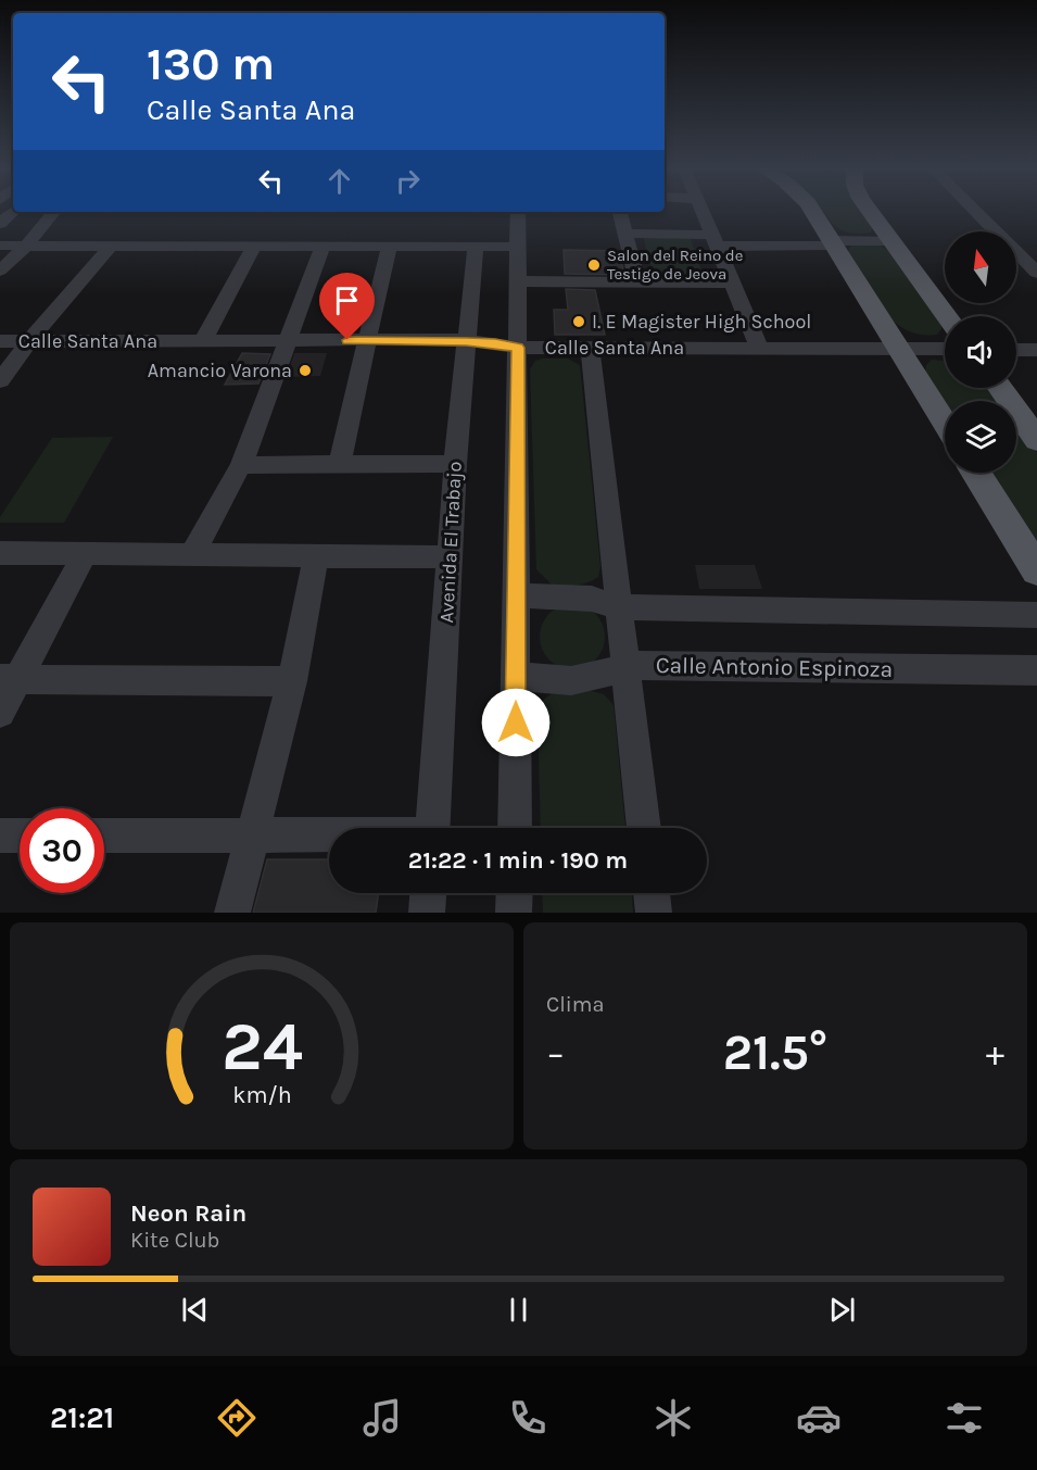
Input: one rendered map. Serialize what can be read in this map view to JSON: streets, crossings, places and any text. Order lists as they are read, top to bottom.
{
  "streets": {
    "street": ["Calle Santa Ana", "Avenida El Trabajo", "Calle Antonio Espinoza"]
  },
  "crossings": [
    ["Calle Santa Ana", "Avenida El Trabajo"]
  ],
  "places": ["Salon del Reino de Testigo de Jeova", "I. E Magister High School", "Amancio Varona"],
  "north": "top",
  "page": {
    "turn": ["130 m", "Calle Santa Ana"],
    "limit": "30",
    "trip": "21:22 · 1 min · 190 m",
    "tile": "Clima",
    "heat": ["−", "21.5°", "+"],
    "song": ["Neon Rain", "Kite Club"],
    "tabs": "21:21",
    "gauge": ["24", "km/h"]
  }
}
